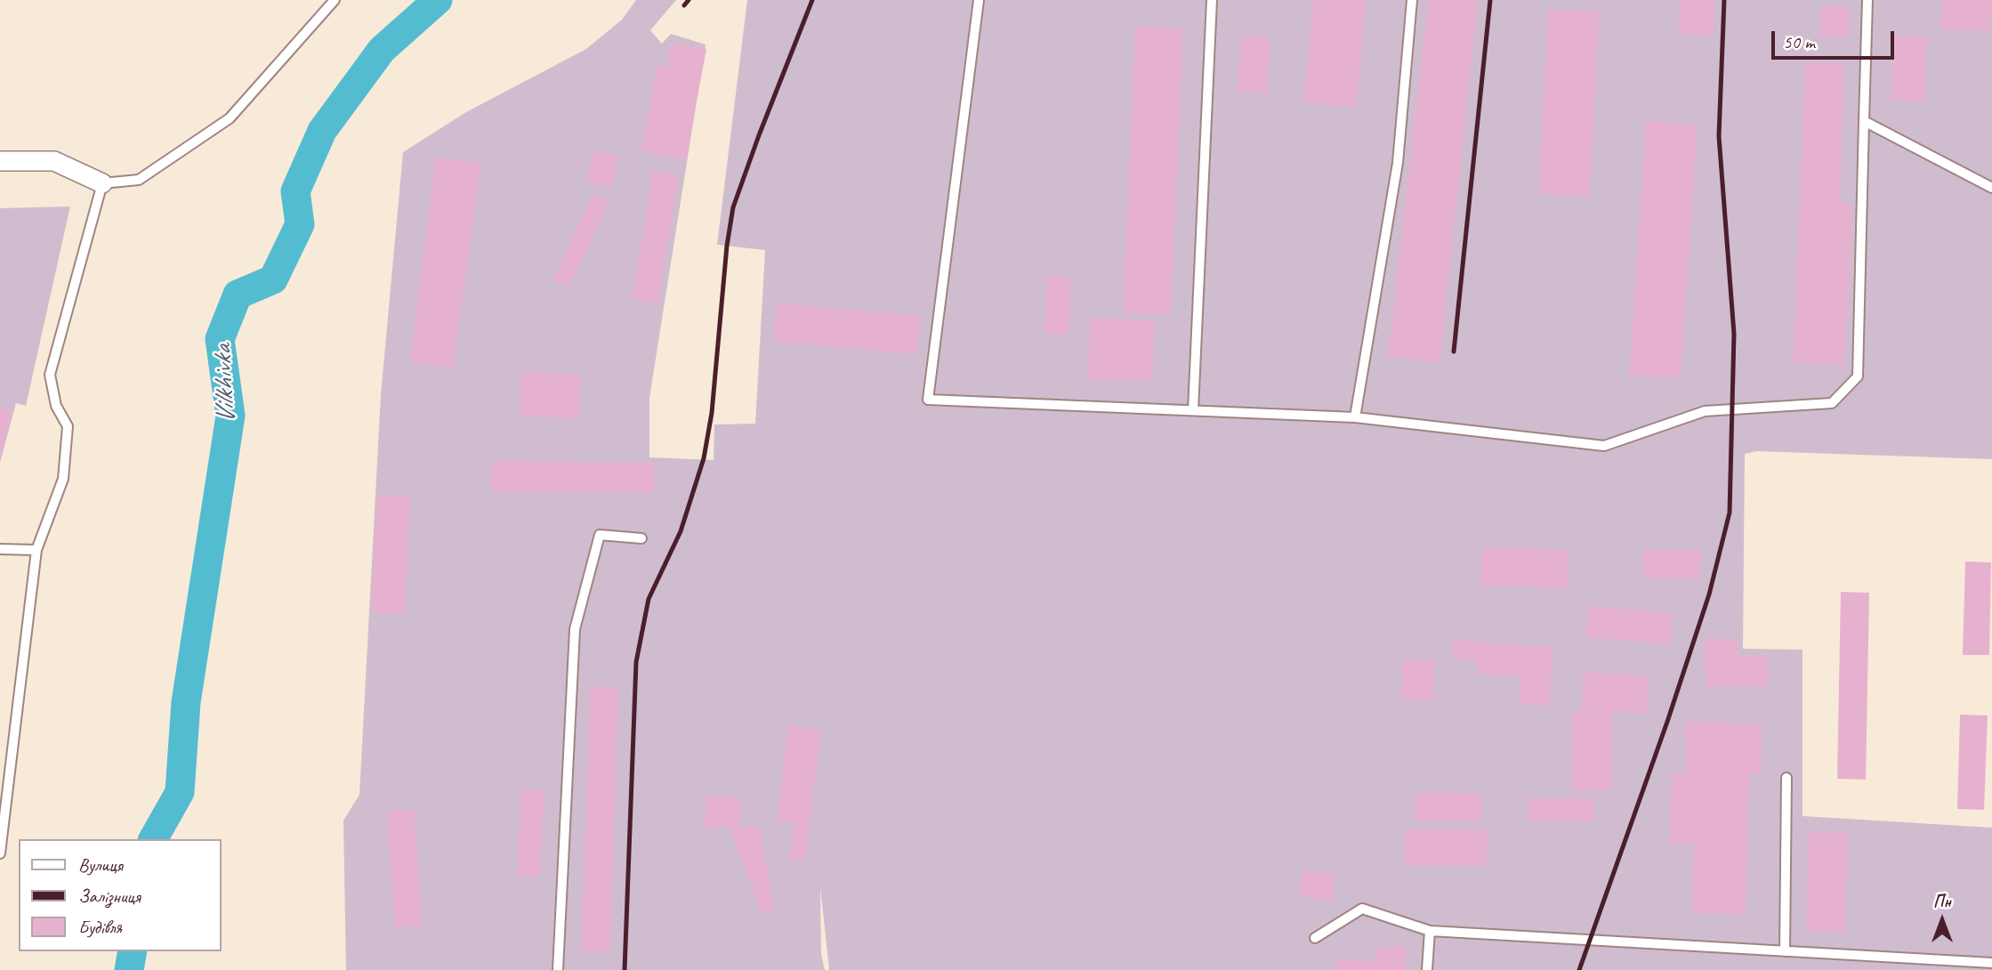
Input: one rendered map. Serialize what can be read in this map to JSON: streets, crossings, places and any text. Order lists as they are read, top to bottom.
{
  "water": ["Vilkhivka"],
  "legend": ["Вулиця", "Залізниця", "Будівля"],
  "scale_bar": "50 m",
  "north": "top"
}
